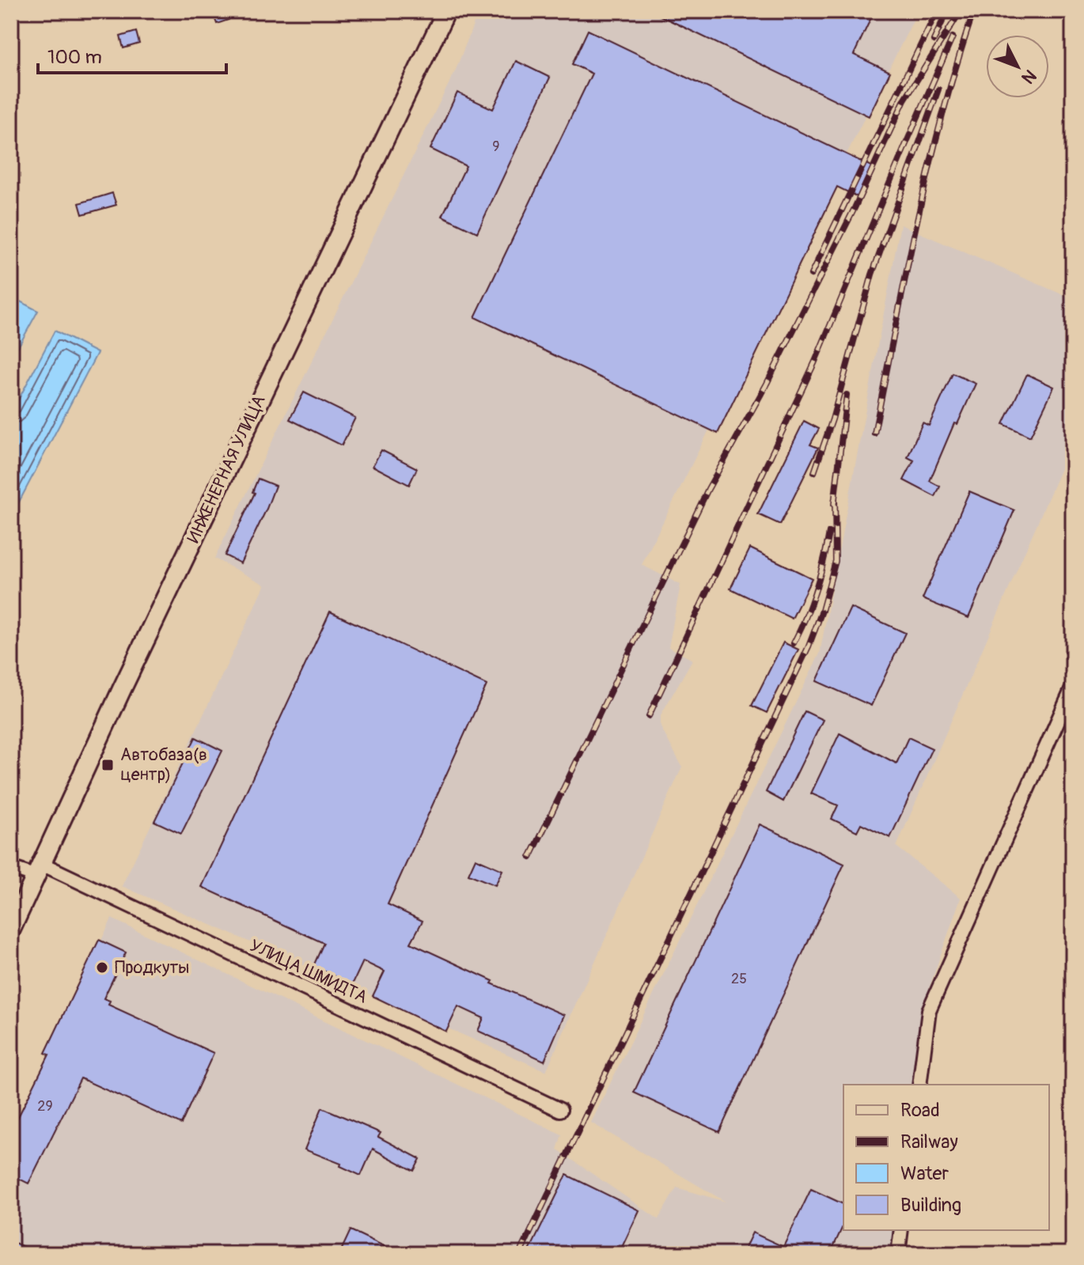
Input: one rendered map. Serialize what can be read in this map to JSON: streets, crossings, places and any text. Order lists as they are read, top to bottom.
{
  "streets": {
    "street": ["ИНЖЕНЕРНАЯ УЛИЦА", "УЛИЦА ШМИДТА"]
  },
  "crossings": [
    ["ИНЖЕНЕРНАЯ УЛИЦА", "УЛИЦА ШМИДТА"]
  ],
  "places": {
    "transit": ["Автобаза(в центр)"],
    "other": ["Продкуты"]
  },
  "house_numbers": ["9", "25", "29"],
  "legend": [
    "Road",
    "Railway",
    "Water",
    "Building"
  ],
  "scale_bar": "100 m",
  "north": "bottom right"
}
